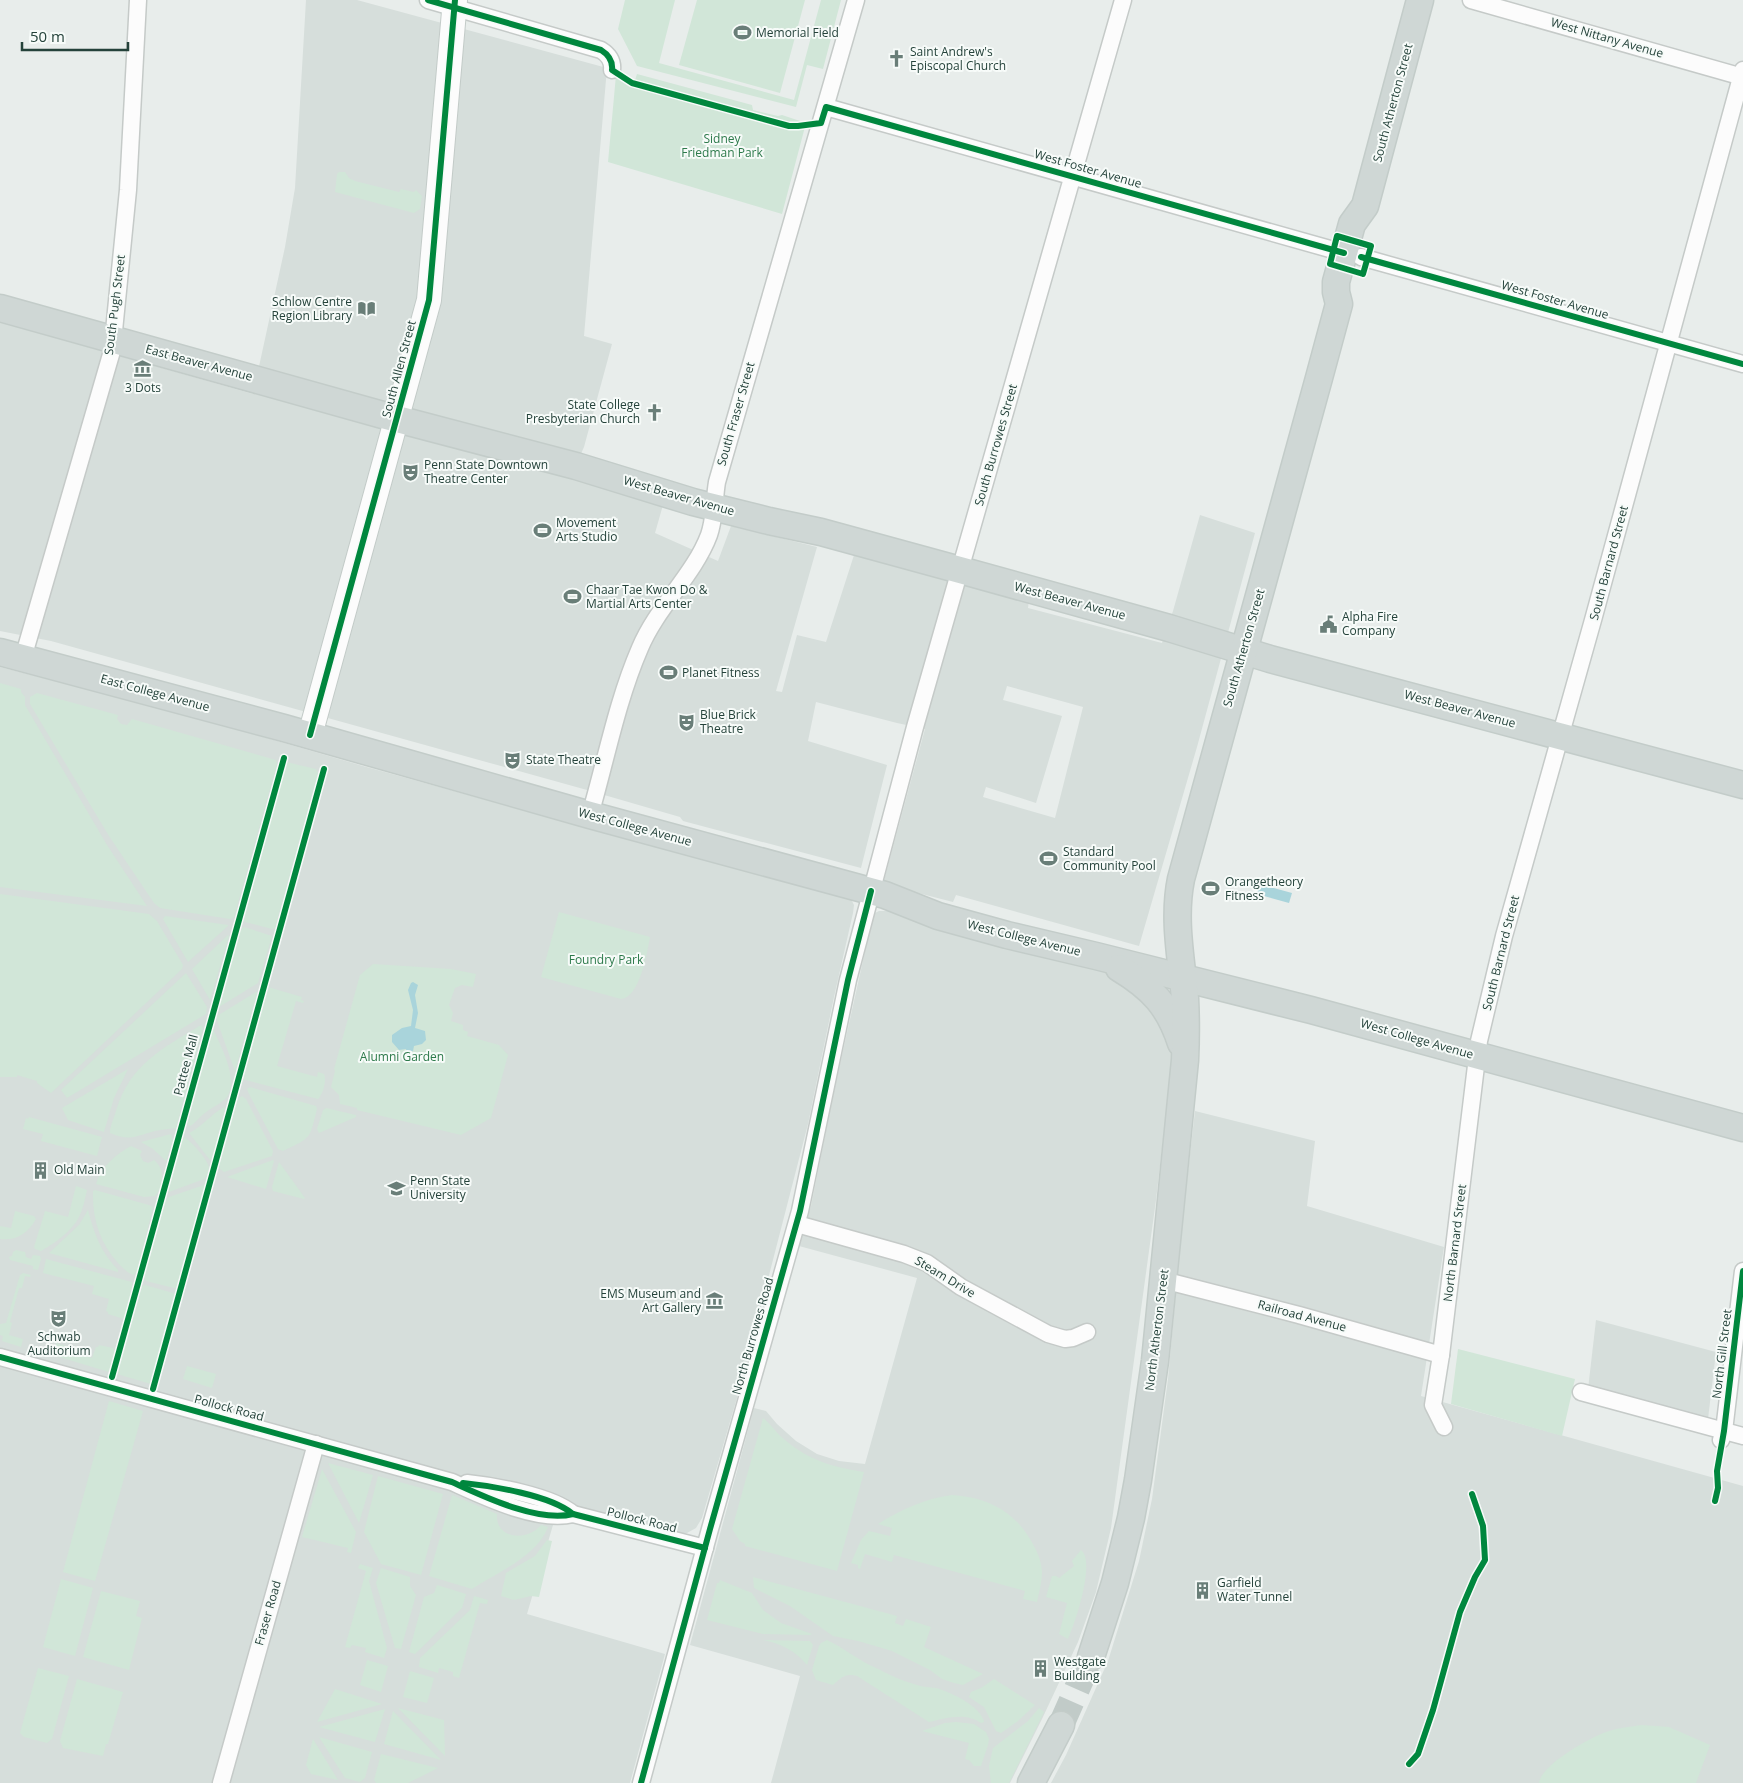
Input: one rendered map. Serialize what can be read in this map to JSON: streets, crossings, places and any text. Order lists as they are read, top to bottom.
{
  "streets": {
    "main road": [
      "South Atherton Street",
      "East Beaver Avenue",
      "West Beaver Avenue",
      "East College Avenue",
      "West College Avenue",
      "North Atherton Street"
    ],
    "street": [
      "West Nittany Avenue",
      "West Foster Avenue",
      "South Pugh Street",
      "South Allen Street",
      "South Fraser Street",
      "South Burrowes Street",
      "South Barnard Street",
      "North Barnard Street",
      "Steam Drive",
      "Railroad Avenue",
      "North Burrowes Road",
      "North Gill Street",
      "Pollock Road",
      "Fraser Road"
    ],
    "cycle path": ["Pattee Mall"]
  },
  "crossings": [
    ["West Nittany Avenue", "South Barnard Street"],
    ["South Atherton Street", "West Foster Avenue"],
    ["South Atherton Street", "West Beaver Avenue"],
    ["South Atherton Street", "West College Avenue"],
    ["South Atherton Street", "North Atherton Street"],
    ["West Foster Avenue", "South Fraser Street"],
    ["West Foster Avenue", "South Burrowes Street"],
    ["West Foster Avenue", "South Barnard Street"],
    ["South Pugh Street", "East Beaver Avenue"],
    ["South Pugh Street", "East College Avenue"],
    ["East Beaver Avenue", "South Allen Street"],
    ["East Beaver Avenue", "West Beaver Avenue"],
    ["South Allen Street", "West Beaver Avenue"],
    ["South Allen Street", "East College Avenue"],
    ["South Allen Street", "West College Avenue"],
    ["South Fraser Street", "West Beaver Avenue"],
    ["South Fraser Street", "West College Avenue"],
    ["South Burrowes Street", "West Beaver Avenue"],
    ["South Burrowes Street", "West College Avenue"],
    ["South Burrowes Street", "North Burrowes Road"],
    ["West Beaver Avenue", "South Barnard Street"],
    ["South Barnard Street", "West College Avenue"],
    ["South Barnard Street", "North Barnard Street"],
    ["East College Avenue", "West College Avenue"],
    ["West College Avenue", "North Barnard Street"],
    ["West College Avenue", "North Atherton Street"],
    ["West College Avenue", "North Burrowes Road"],
    ["North Barnard Street", "Railroad Avenue"],
    ["Steam Drive", "North Burrowes Road"],
    ["Railroad Avenue", "North Atherton Street"],
    ["North Burrowes Road", "Pollock Road"],
    ["Pollock Road", "Fraser Road"]
  ],
  "parks": ["Sidney Friedman Park", "Foundry Park", "Alumni Garden"],
  "places": {
    "sports": [
      "Memorial Field",
      "Movement Arts Studio",
      "Chaar Tae Kwon Do & Martial Arts Center",
      "Planet Fitness",
      "Standard Community Pool",
      "Orangetheory Fitness"
    ],
    "church": ["Saint Andrew's Episcopal Church", "State College Presbyterian Church"],
    "library": ["Schlow Centre Region Library"],
    "museum": ["3 Dots", "EMS Museum and Art Gallery"],
    "theatre": [
      "Penn State Downtown Theatre Center",
      "Blue Brick Theatre",
      "State Theatre",
      "Schwab Auditorium"
    ],
    "public building": ["Alpha Fire Company"],
    "building": ["Old Main", "Garfield Water Tunnel", "Westgate Building"],
    "school or university": ["Penn State University"]
  },
  "scale_bar": "50 m"
}
